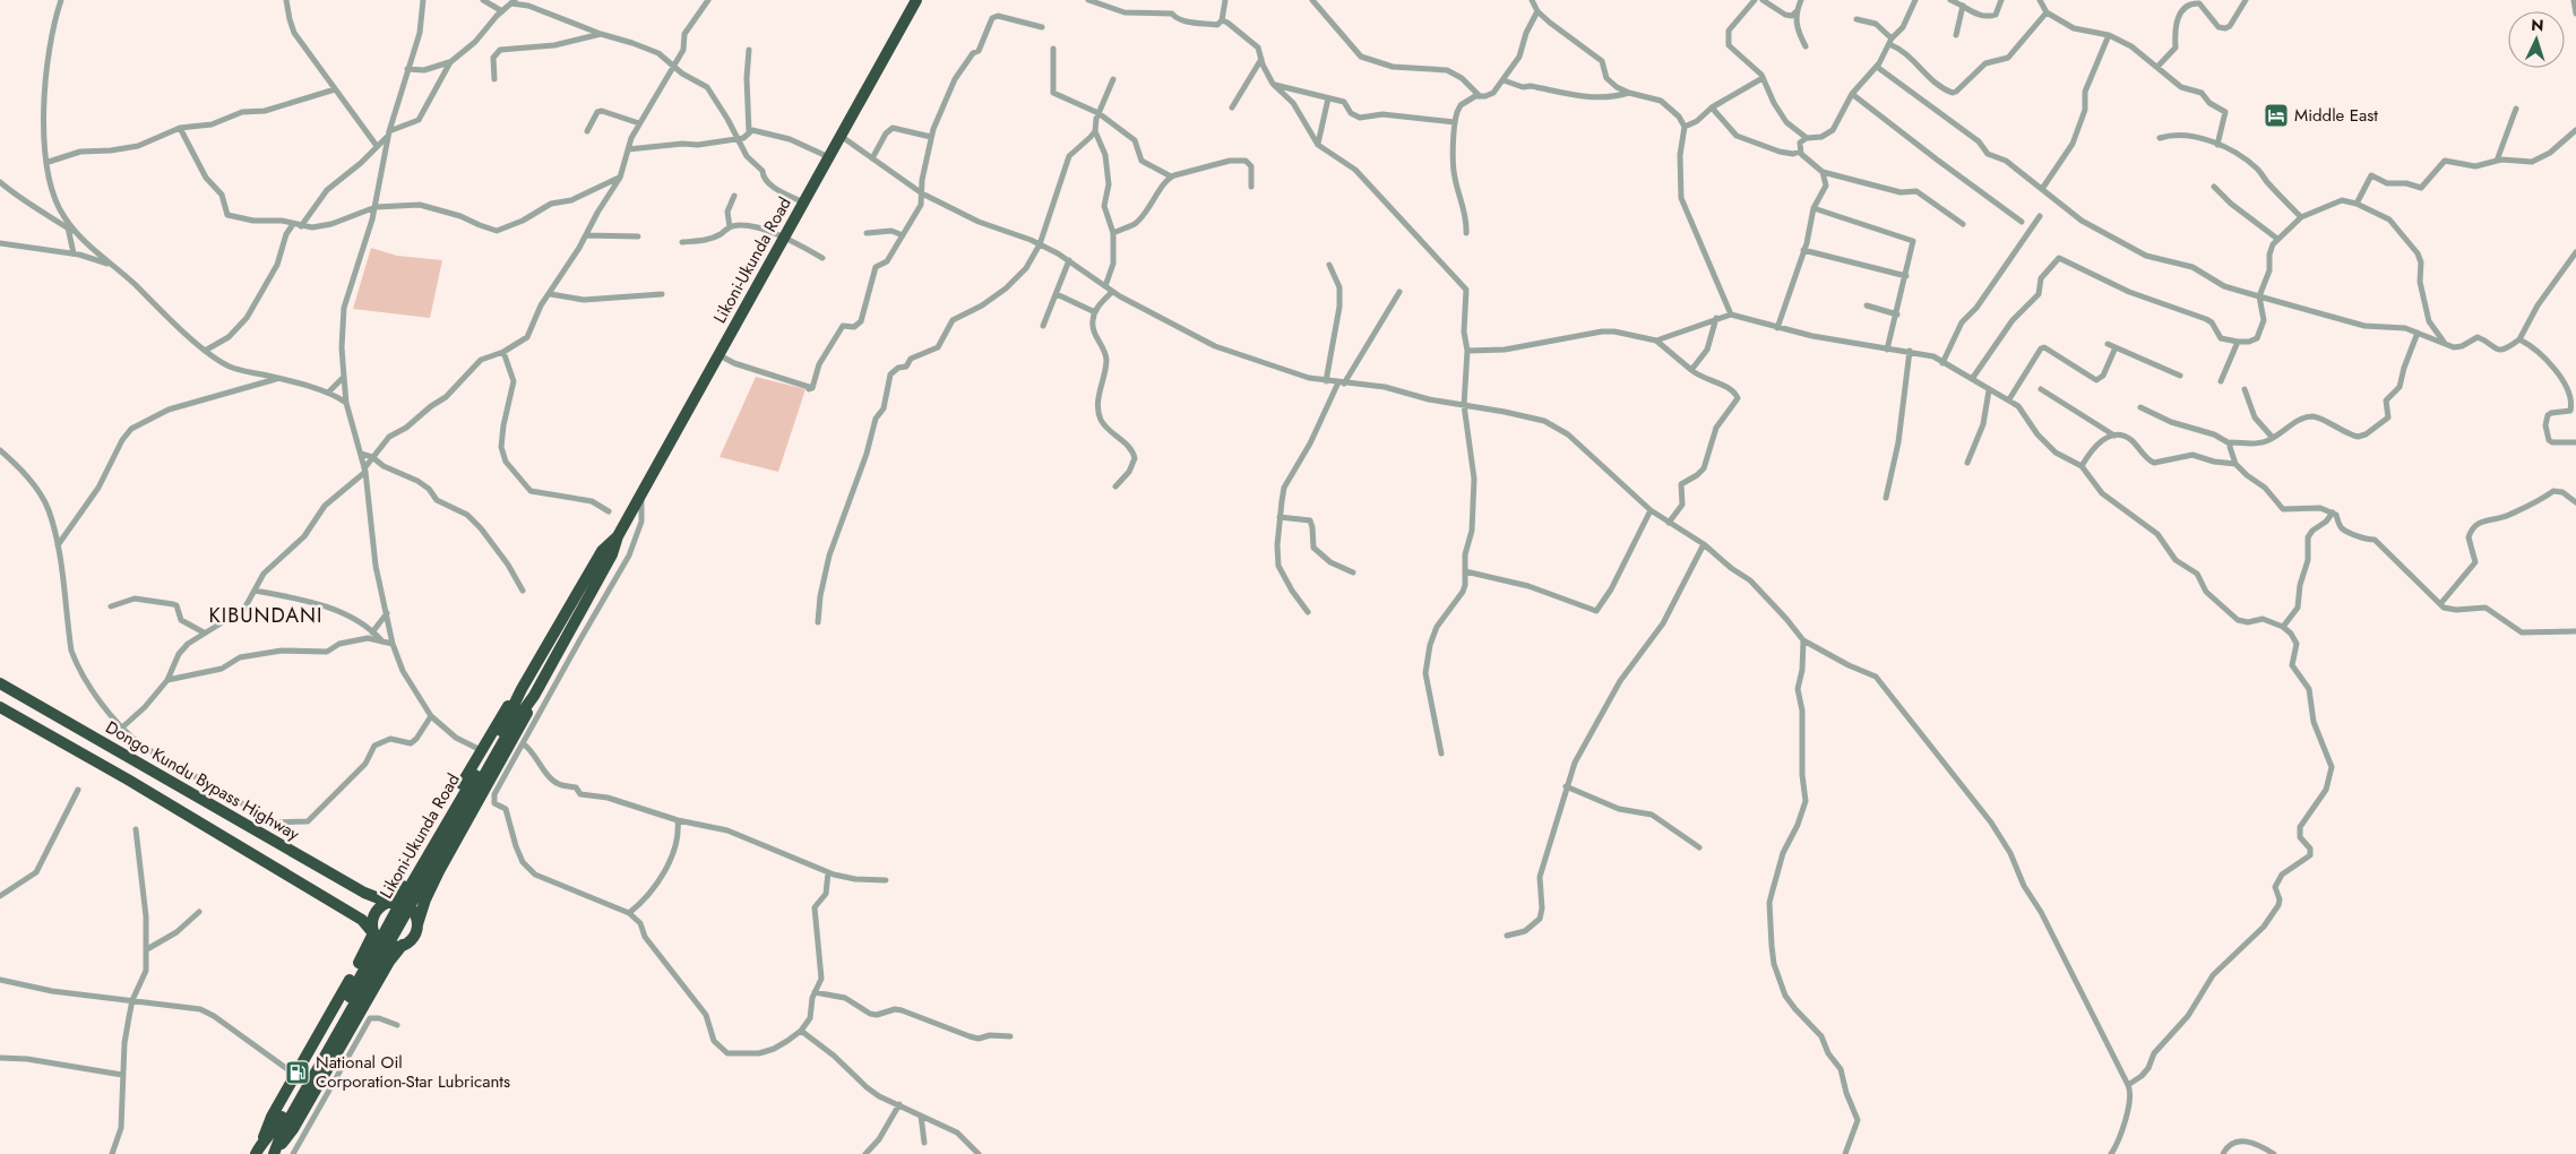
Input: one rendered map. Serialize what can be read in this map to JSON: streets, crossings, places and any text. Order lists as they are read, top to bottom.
{
  "streets": {
    "highway": ["Likoni-Ukunda Road", "Dongo Kundu Bypass Highway"]
  },
  "districts": ["KIBUNDANI"],
  "places": {
    "hotel": ["Middle East"],
    "fuel station": ["National Oil Corporation-Star Lubricants"]
  },
  "north": "top"
}
